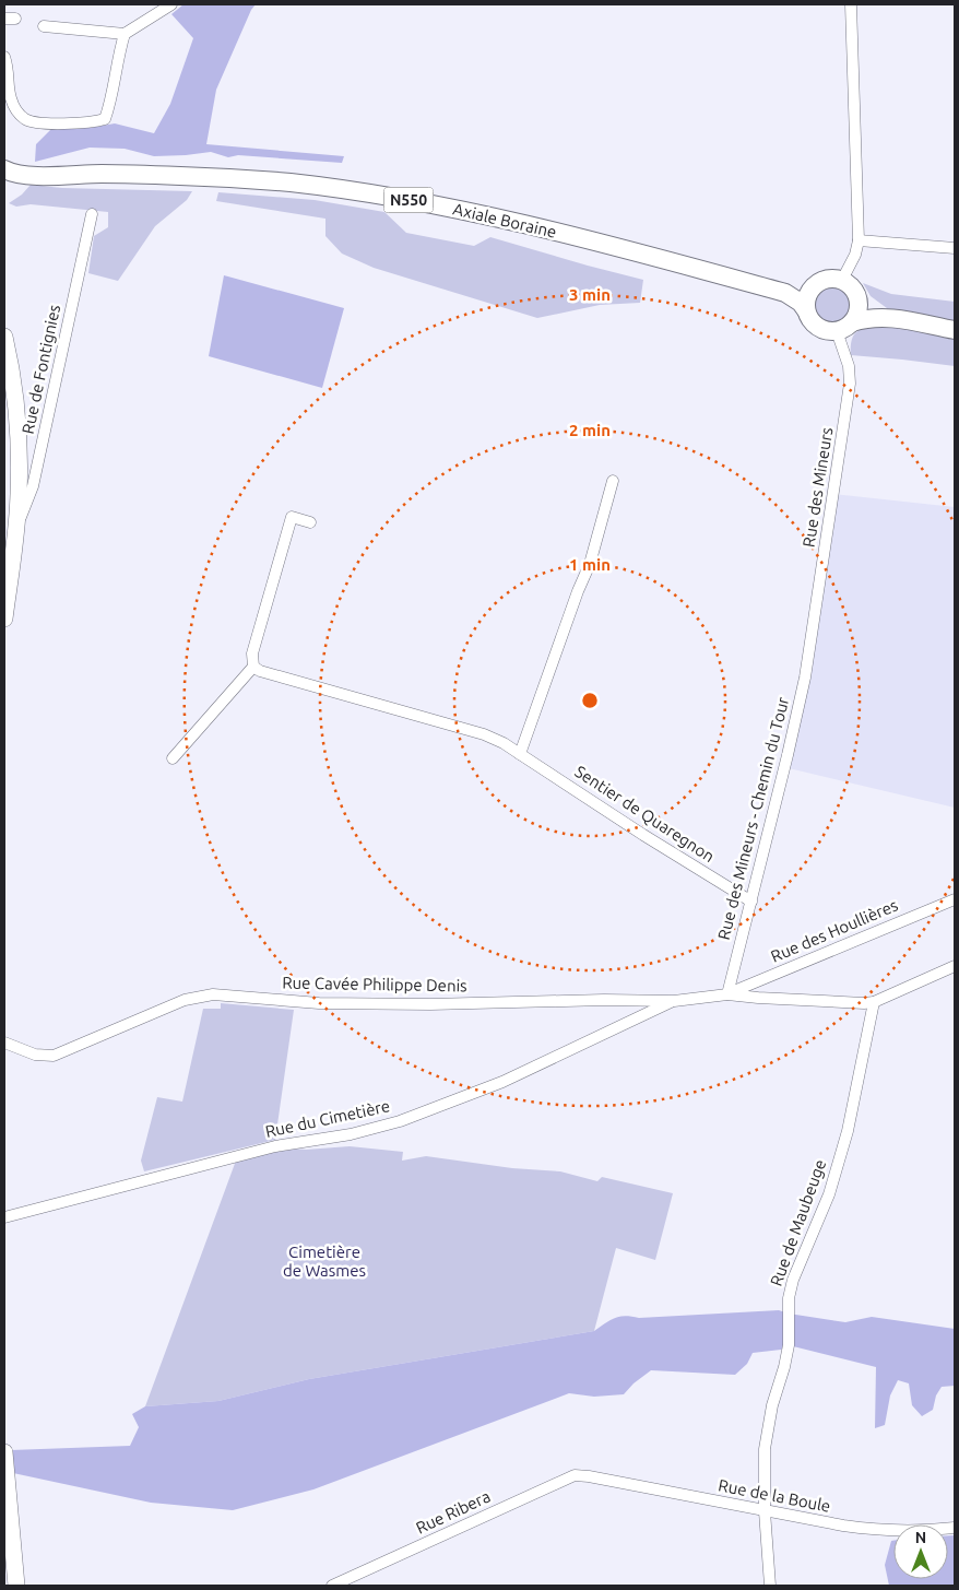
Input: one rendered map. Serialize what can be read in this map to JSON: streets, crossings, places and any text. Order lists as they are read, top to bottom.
{
  "streets": {
    "main road": ["N550", "Axiale Boraine"],
    "street": [
      "Rue de Fontignies",
      "Rue des Mineurs",
      "Sentier de Quaregnon",
      "Rue des Mineurs - Chemin du Tour",
      "Rue des Houllières",
      "Rue Cavée Philippe Denis",
      "Rue du Cimetière",
      "Rue de Maubeuge",
      "Rue de la Boule",
      "Rue Ribera"
    ]
  },
  "crossings": [
    ["N550", "Axiale Boraine"],
    ["N550", "Rue des Mineurs"],
    ["Rue des Mineurs", "Rue des Mineurs - Chemin du Tour"],
    ["Sentier de Quaregnon", "Rue des Mineurs - Chemin du Tour"],
    ["Rue des Mineurs - Chemin du Tour", "Rue des Houllières"],
    ["Rue des Mineurs - Chemin du Tour", "Rue Cavée Philippe Denis"],
    ["Rue des Houllières", "Rue Cavée Philippe Denis"],
    ["Rue Cavée Philippe Denis", "Rue du Cimetière"],
    ["Rue de Maubeuge", "Rue de la Boule"],
    ["Rue de la Boule", "Rue Ribera"]
  ],
  "parks": ["Cimetière de Wasmes"],
  "north": "top",
  "rings": ["3 min", "2 min", "1 min"]
}
